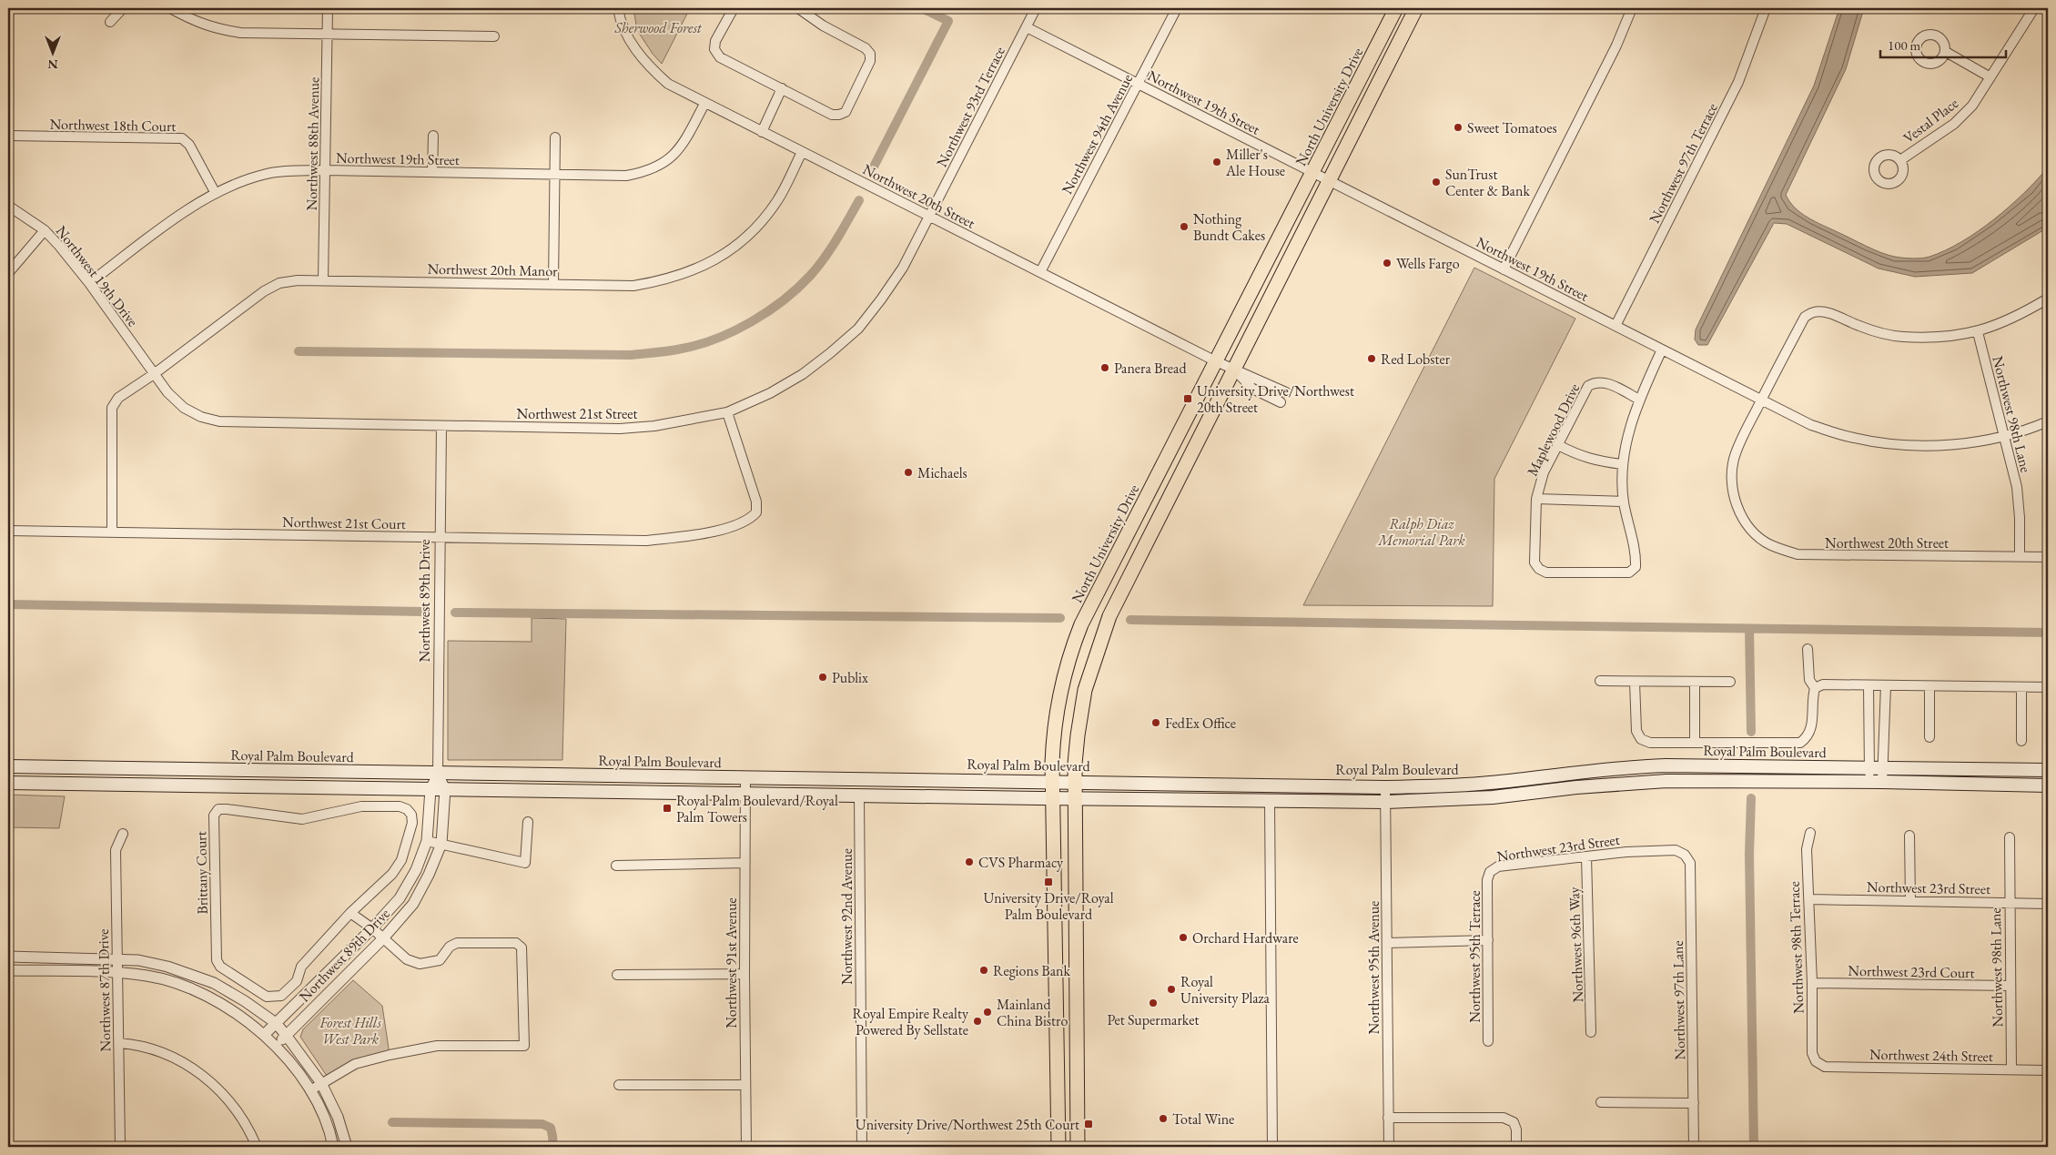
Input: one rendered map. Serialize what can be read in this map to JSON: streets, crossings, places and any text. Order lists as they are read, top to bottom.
{
  "streets": {
    "main road": ["North University Drive", "Royal Palm Boulevard"],
    "street": [
      "Northwest 19th Street",
      "Northwest 93rd Terrace",
      "Vestal Place",
      "Northwest 18th Court",
      "Northwest 94th Avenue",
      "Northwest 88th Avenue",
      "Northwest 97th Terrace",
      "Northwest 20th Street",
      "Northwest 20th Manor",
      "Northwest 19th Drive",
      "Northwest 21st Street",
      "Northwest 98th Lane",
      "Maplewood Drive",
      "Northwest 21st Court",
      "Northwest 89th Drive",
      "Northwest 23rd Street",
      "Brittany Court",
      "Northwest 92nd Avenue",
      "Northwest 96th Way",
      "Northwest 98th Terrace",
      "Northwest 95th Terrace",
      "Northwest 91st Avenue",
      "Northwest 95th Avenue",
      "Northwest 23rd Court",
      "Northwest 87th Drive",
      "Northwest 97th Lane",
      "Northwest 24th Street"
    ]
  },
  "crossings": [
    ["Northwest 19th Street", "Northwest 93rd Terrace"],
    ["Northwest 19th Street", "North University Drive"],
    ["Northwest 19th Street", "Northwest 18th Court"],
    ["Northwest 19th Street", "Northwest 94th Avenue"],
    ["Northwest 19th Street", "Northwest 88th Avenue"],
    ["Northwest 19th Street", "Northwest 97th Terrace"],
    ["Northwest 19th Street", "Northwest 20th Street"],
    ["Northwest 19th Street", "Northwest 19th Drive"],
    ["Northwest 19th Street", "Northwest 98th Lane"],
    ["Northwest 19th Street", "Maplewood Drive"],
    ["Northwest 93rd Terrace", "Northwest 20th Street"],
    ["Northwest 93rd Terrace", "Northwest 21st Street"],
    ["North University Drive", "Northwest 20th Street"],
    ["North University Drive", "Royal Palm Boulevard"],
    ["Northwest 94th Avenue", "Northwest 20th Street"],
    ["Northwest 88th Avenue", "Northwest 20th Manor"],
    ["Northwest 20th Street", "Northwest 20th Manor"],
    ["Northwest 20th Street", "Northwest 21st Street"],
    ["Northwest 20th Street", "Northwest 98th Lane"],
    ["Northwest 20th Manor", "Northwest 19th Drive"],
    ["Northwest 20th Manor", "Northwest 21st Street"],
    ["Northwest 20th Manor", "Northwest 21st Court"],
    ["Northwest 19th Drive", "Northwest 21st Street"],
    ["Northwest 21st Street", "Northwest 21st Court"],
    ["Northwest 21st Street", "Northwest 89th Drive"],
    ["Northwest 98th Lane", "Northwest 23rd Street"],
    ["Northwest 98th Lane", "Northwest 23rd Court"],
    ["Northwest 98th Lane", "Northwest 24th Street"],
    ["Northwest 21st Court", "Northwest 89th Drive"],
    ["Northwest 89th Drive", "Royal Palm Boulevard"],
    ["Royal Palm Boulevard", "Northwest 92nd Avenue"],
    ["Royal Palm Boulevard", "Northwest 91st Avenue"],
    ["Royal Palm Boulevard", "Northwest 95th Avenue"],
    ["Northwest 23rd Street", "Northwest 96th Way"],
    ["Northwest 23rd Street", "Northwest 98th Terrace"],
    ["Northwest 23rd Street", "Northwest 95th Terrace"],
    ["Northwest 23rd Street", "Northwest 97th Lane"],
    ["Northwest 98th Terrace", "Northwest 23rd Court"],
    ["Northwest 98th Terrace", "Northwest 24th Street"]
  ],
  "parks": ["Sherwood Forest", "Ralph Diaz Memorial Park", "Forest Hills West Park"],
  "places": {
    "other": [
      "Sweet Tomatoes",
      "Miller's Ale House",
      "SunTrust Center & Bank",
      "Nothing Bundt Cakes",
      "Wells Fargo",
      "Red Lobster",
      "Panera Bread",
      "Michaels",
      "Publix",
      "FedEx Office",
      "CVS Pharmacy",
      "Orchard Hardware",
      "Regions Bank",
      "Royal University Plaza",
      "Pet Supermarket",
      "Mainland China Bistro",
      "Royal Empire Realty Powered By Sellstate",
      "Total Wine"
    ],
    "transit": [
      "University Drive/Northwest 20th Street",
      "Royal Palm Boulevard/Royal Palm Towers",
      "University Drive/Royal Palm Boulevard",
      "University Drive/Northwest 25th Court"
    ]
  },
  "scale_bar": "100 m",
  "north": "bottom"
}
